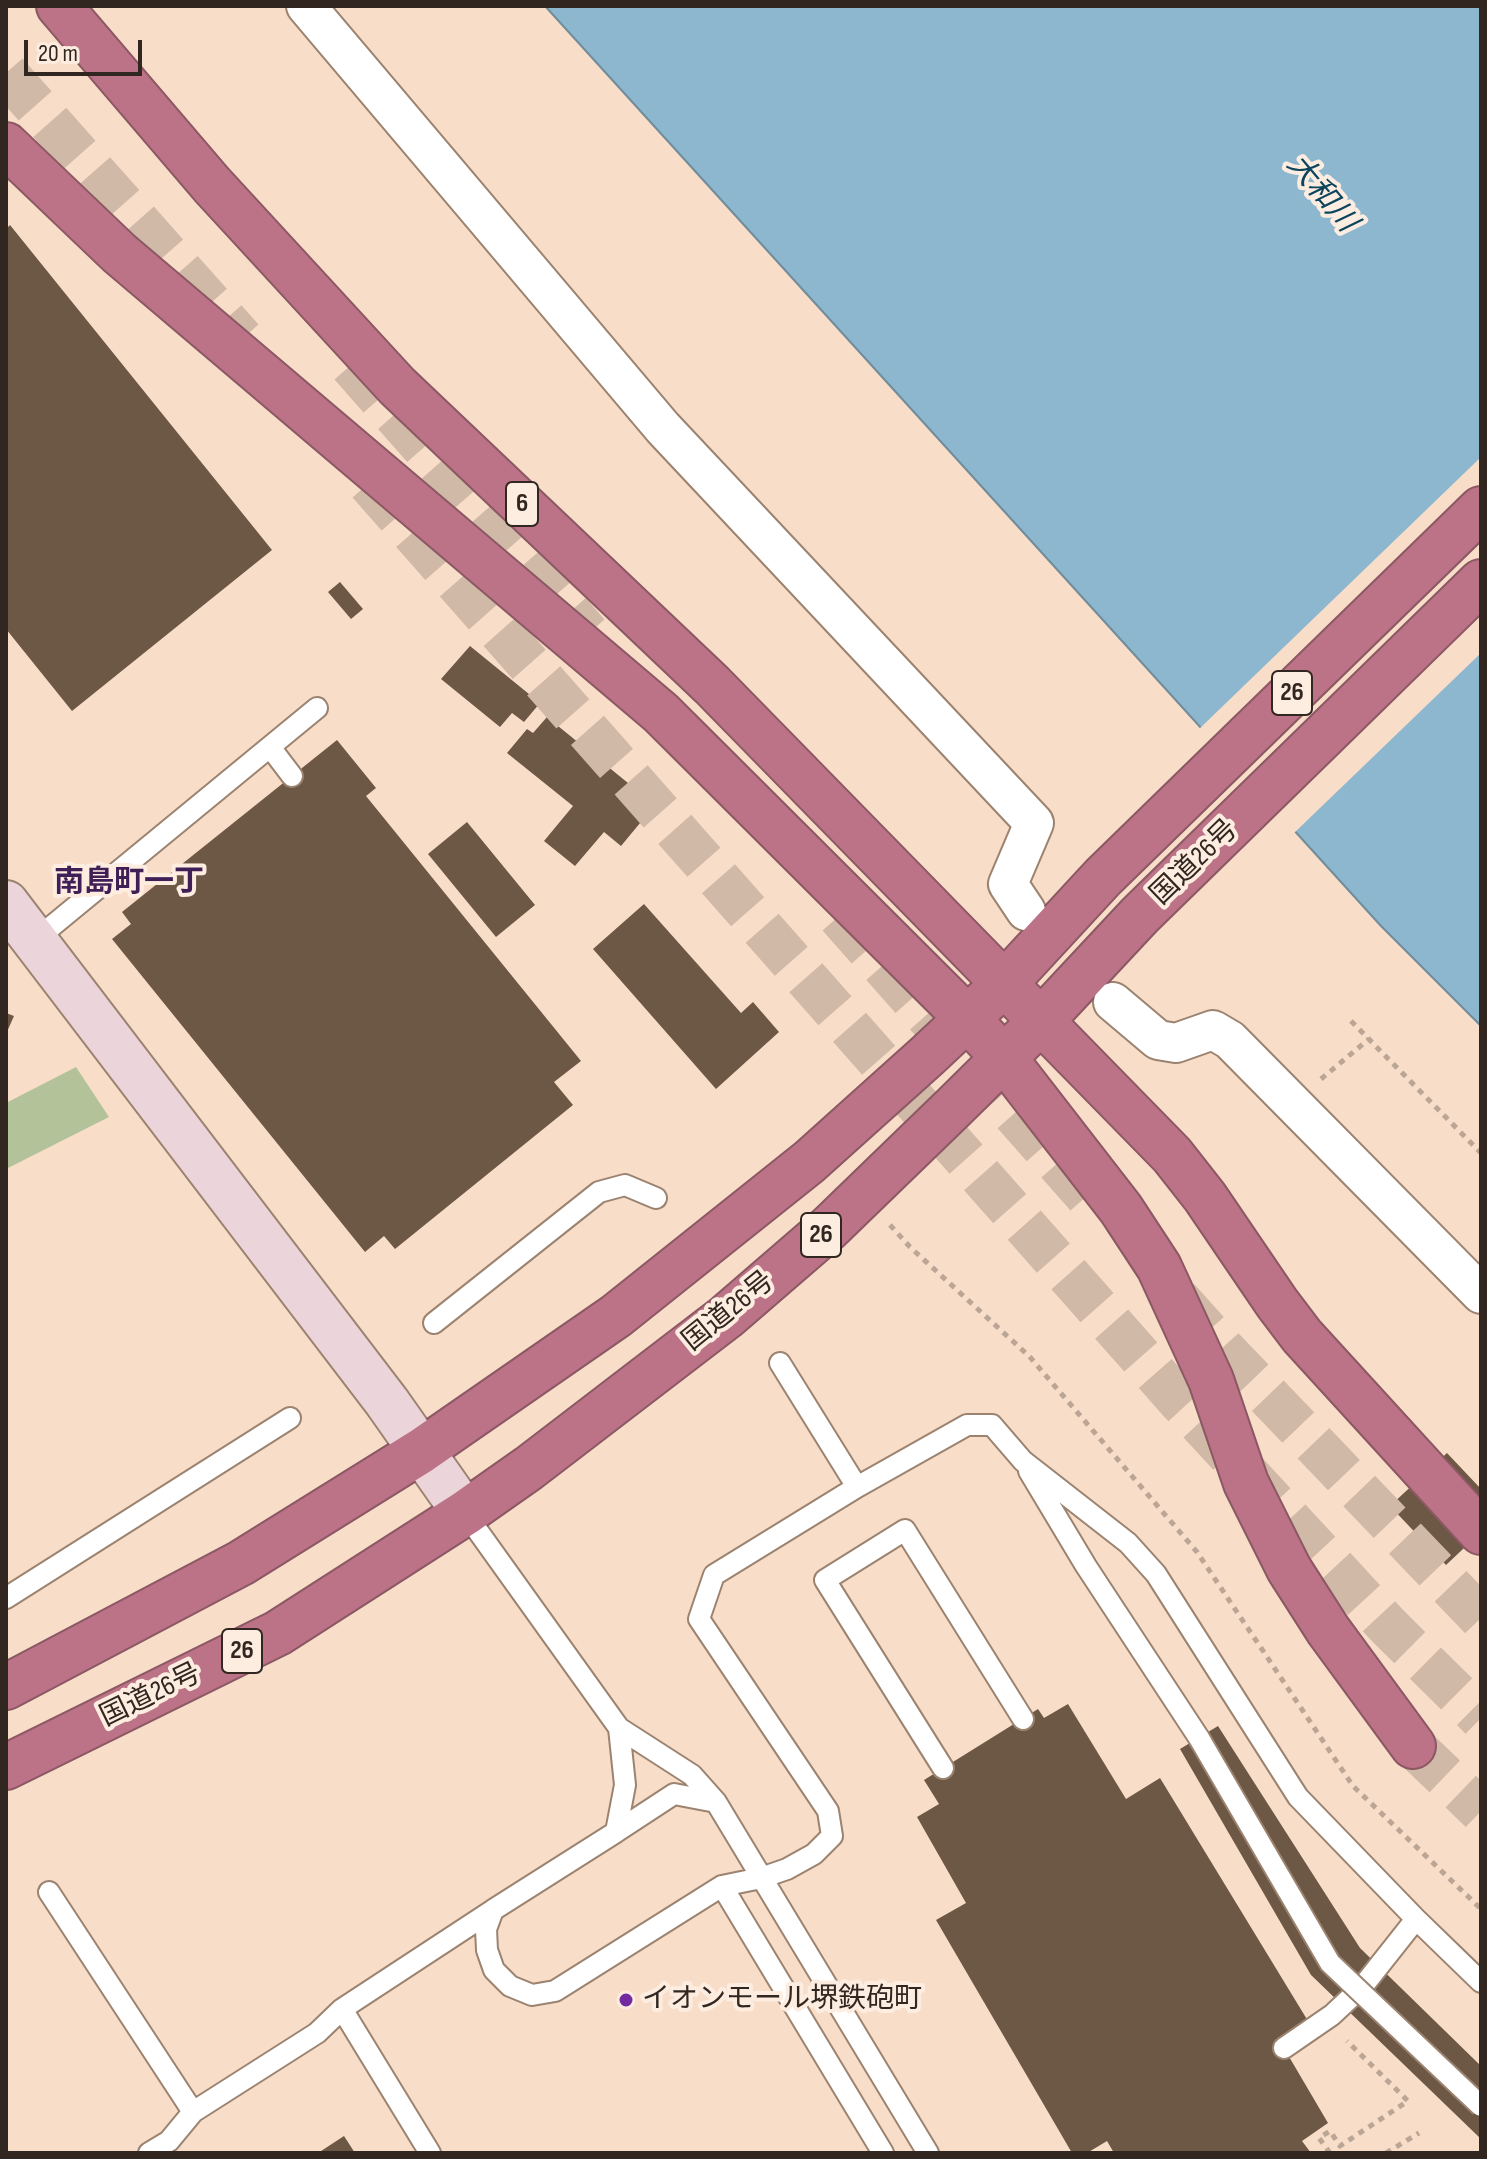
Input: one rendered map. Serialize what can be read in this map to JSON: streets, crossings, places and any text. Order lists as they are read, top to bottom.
{
  "streets": {
    "highway": ["6", "26", "国道26号"]
  },
  "crossings": [
    ["6", "国道26号"]
  ],
  "districts": ["南島町一丁"],
  "water": ["大和川"],
  "places": ["イオンモール堺鉄砲町"],
  "scale_bar": "20 m"
}
